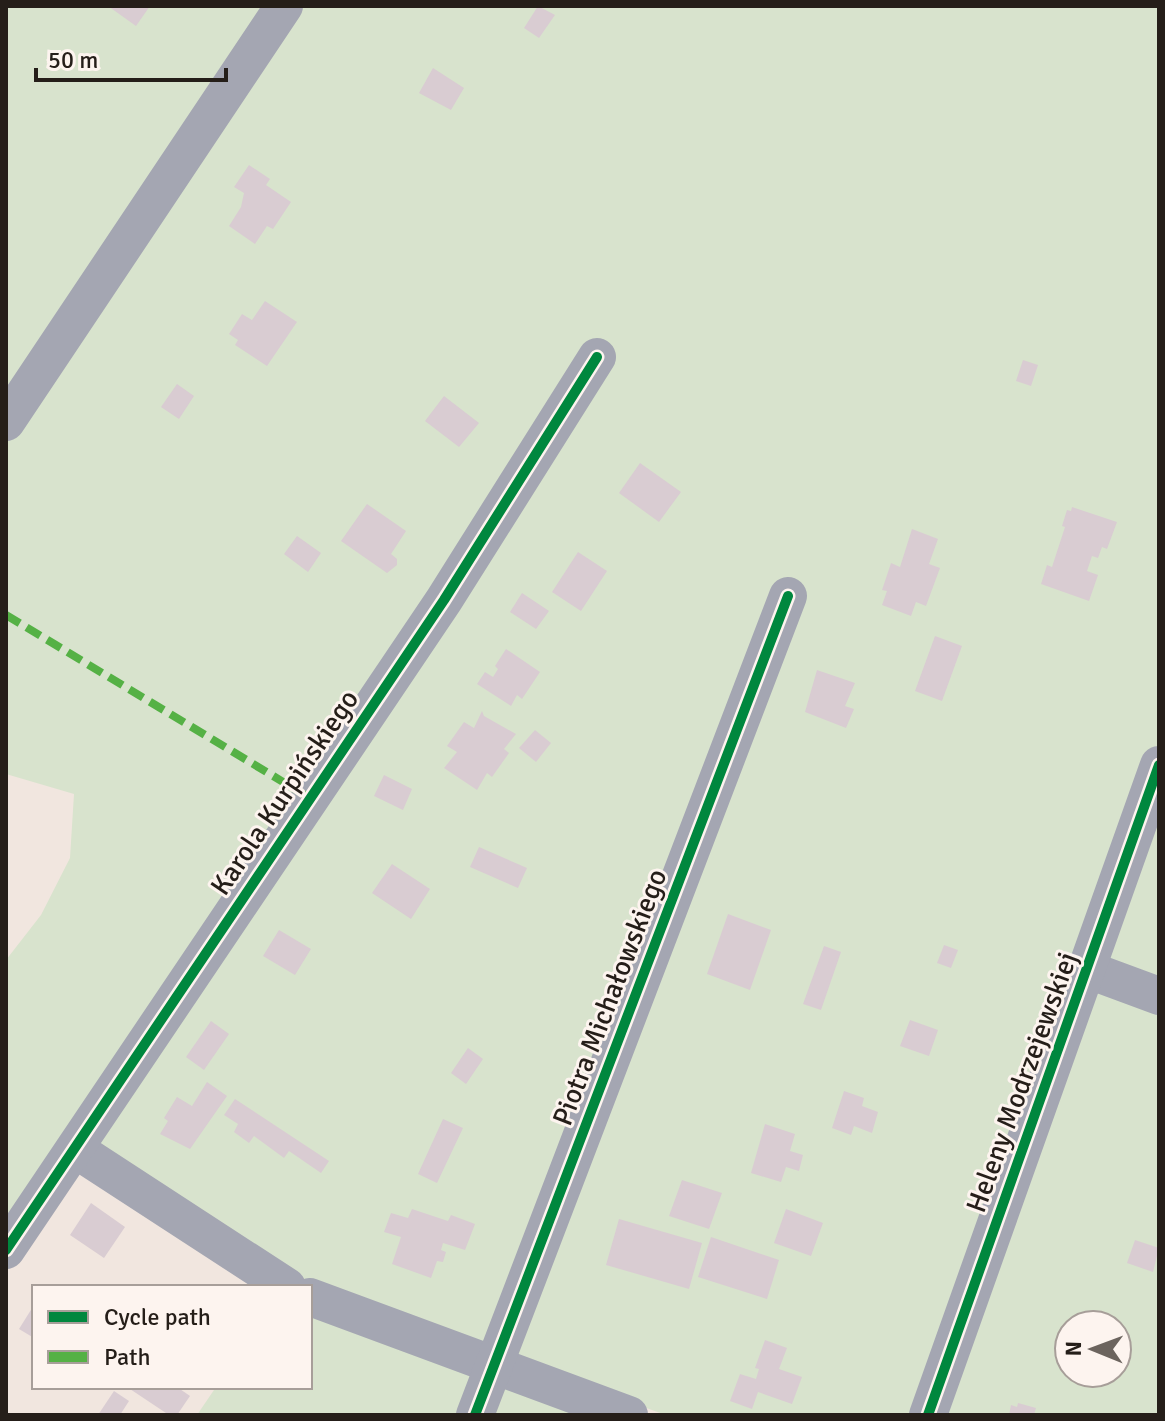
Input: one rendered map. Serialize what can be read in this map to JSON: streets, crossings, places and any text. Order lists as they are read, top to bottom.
{
  "streets": {
    "street": ["Karola Kurpińskiego", "Piotra Michałowskiego", "Heleny Modrzejewskiej"]
  },
  "legend": ["Cycle path", "Path"],
  "scale_bar": "50 m",
  "north": "left"
}
